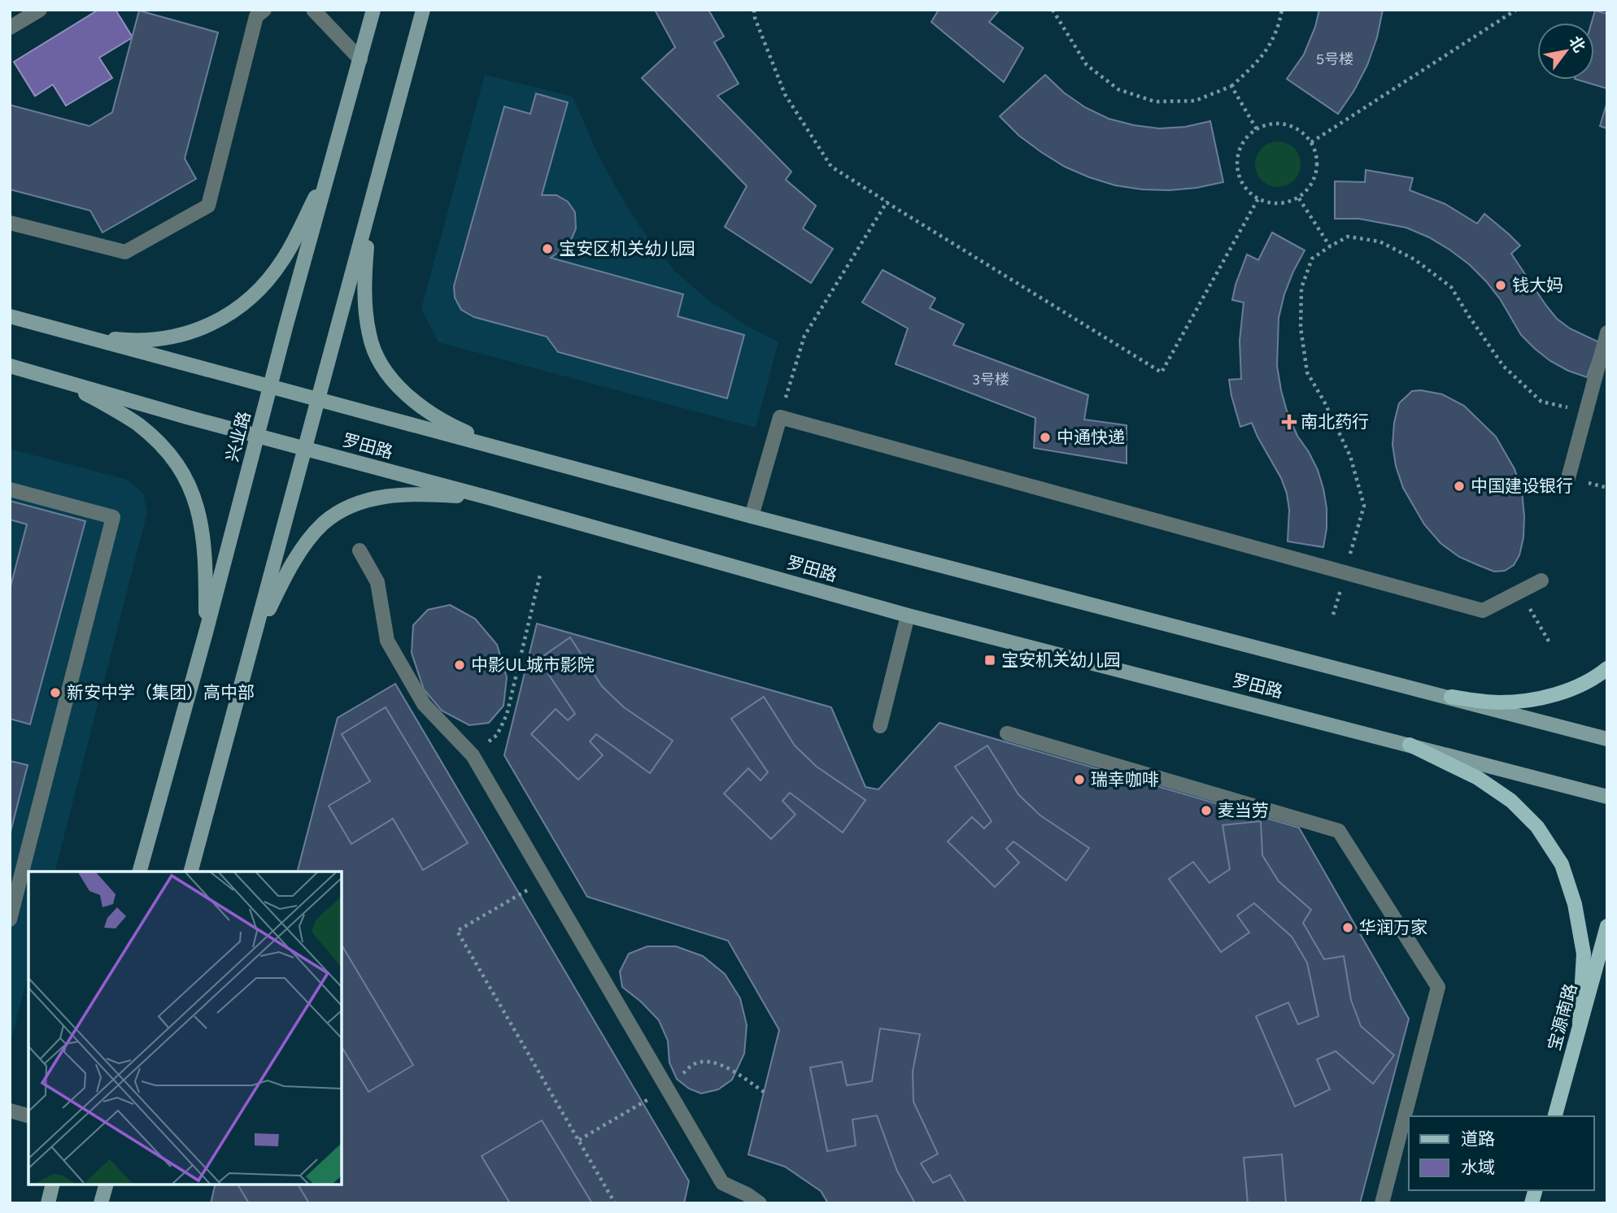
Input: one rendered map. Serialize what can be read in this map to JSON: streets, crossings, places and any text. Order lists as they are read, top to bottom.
{
  "streets": {
    "main road": ["兴业路", "罗田路", "宝源南路"]
  },
  "crossings": [
    ["兴业路", "罗田路"]
  ],
  "places": {
    "other": [
      "宝安区机关幼儿园",
      "钱大妈",
      "中通快递",
      "中国建设银行",
      "中影UL城市影院",
      "新安中学（集团）高中部",
      "瑞幸咖啡",
      "麦当劳",
      "华润万家"
    ],
    "health": ["南北药行"],
    "transit": ["宝安机关幼儿园"]
  },
  "house_numbers": ["5号楼", "3号楼"],
  "legend": ["道路", "水域"],
  "north": "top right"
}
